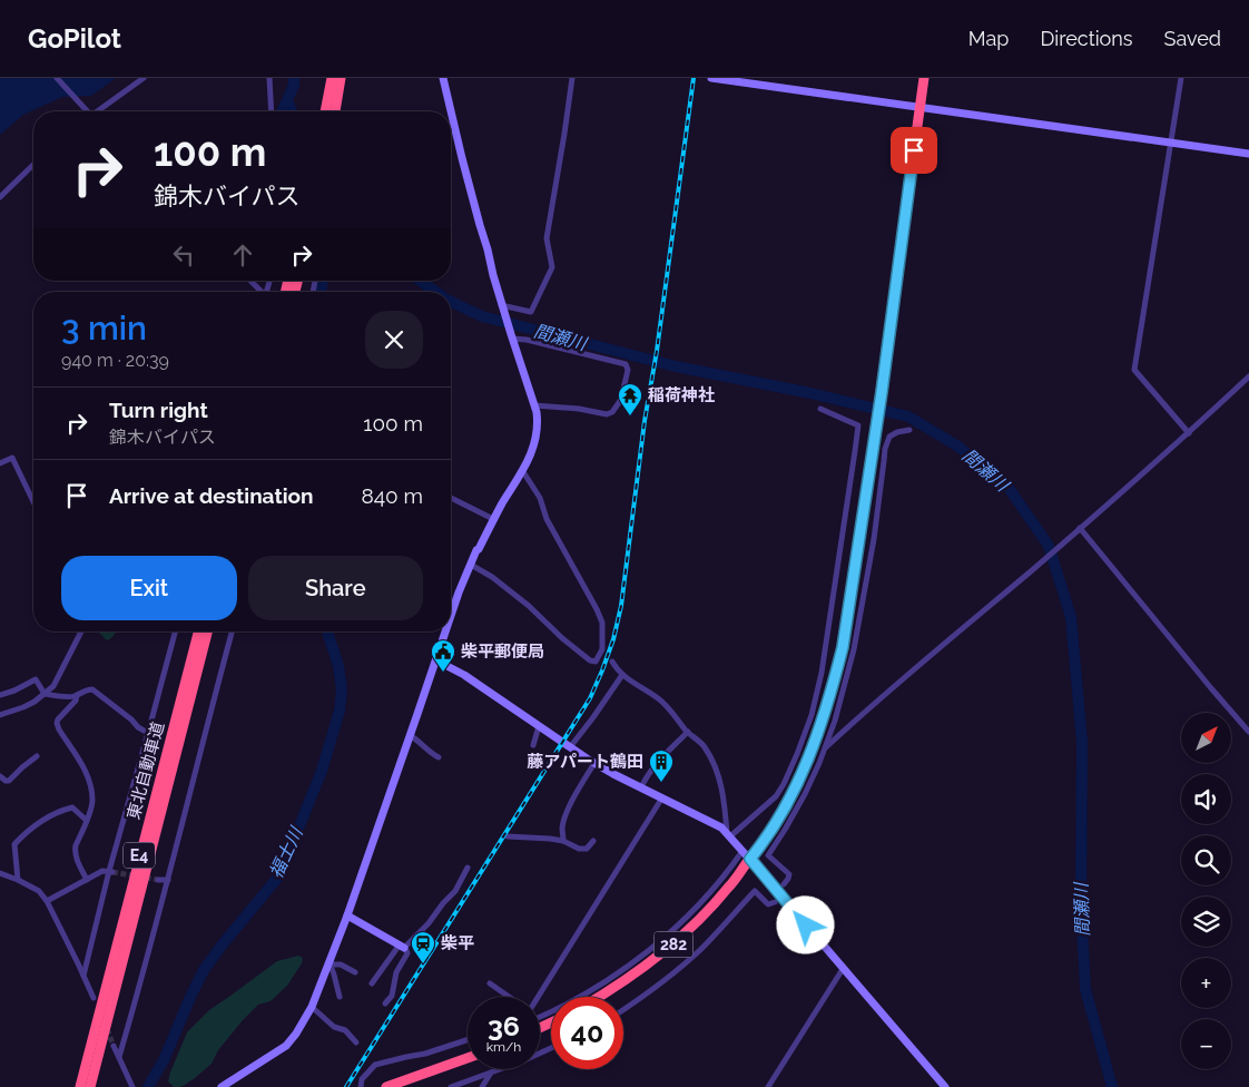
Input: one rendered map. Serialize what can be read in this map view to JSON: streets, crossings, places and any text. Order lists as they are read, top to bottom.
{
  "streets": {
    "highway": ["東北自動車道", "E4", "282"]
  },
  "water": ["間瀬川", "福士川"],
  "places": {
    "temple": ["稲荷神社"],
    "public building": ["柴平郵便局"],
    "building": ["藤アパート鶴田"],
    "station": ["柴平"]
  },
  "north": "top right",
  "page": {
    "header": "GoPilot",
    "nav": ["Map", "Directions", "Saved"],
    "turn": ["100 m", "錦木バイパス"],
    "heading": ["3 min", "940 m · 20:39"],
    "list": [
      {
        "name": "Turn right",
        "note": "錦木バイパス",
        "value": "100 m"
      },
      {
        "name": "Arrive at destination",
        "value": "840 m"
      }
    ],
    "buttons": ["Exit", "Share"],
    "map_buttons": ["+", "−"],
    "speed": "36 km/h",
    "limit": "40"
  }
}
